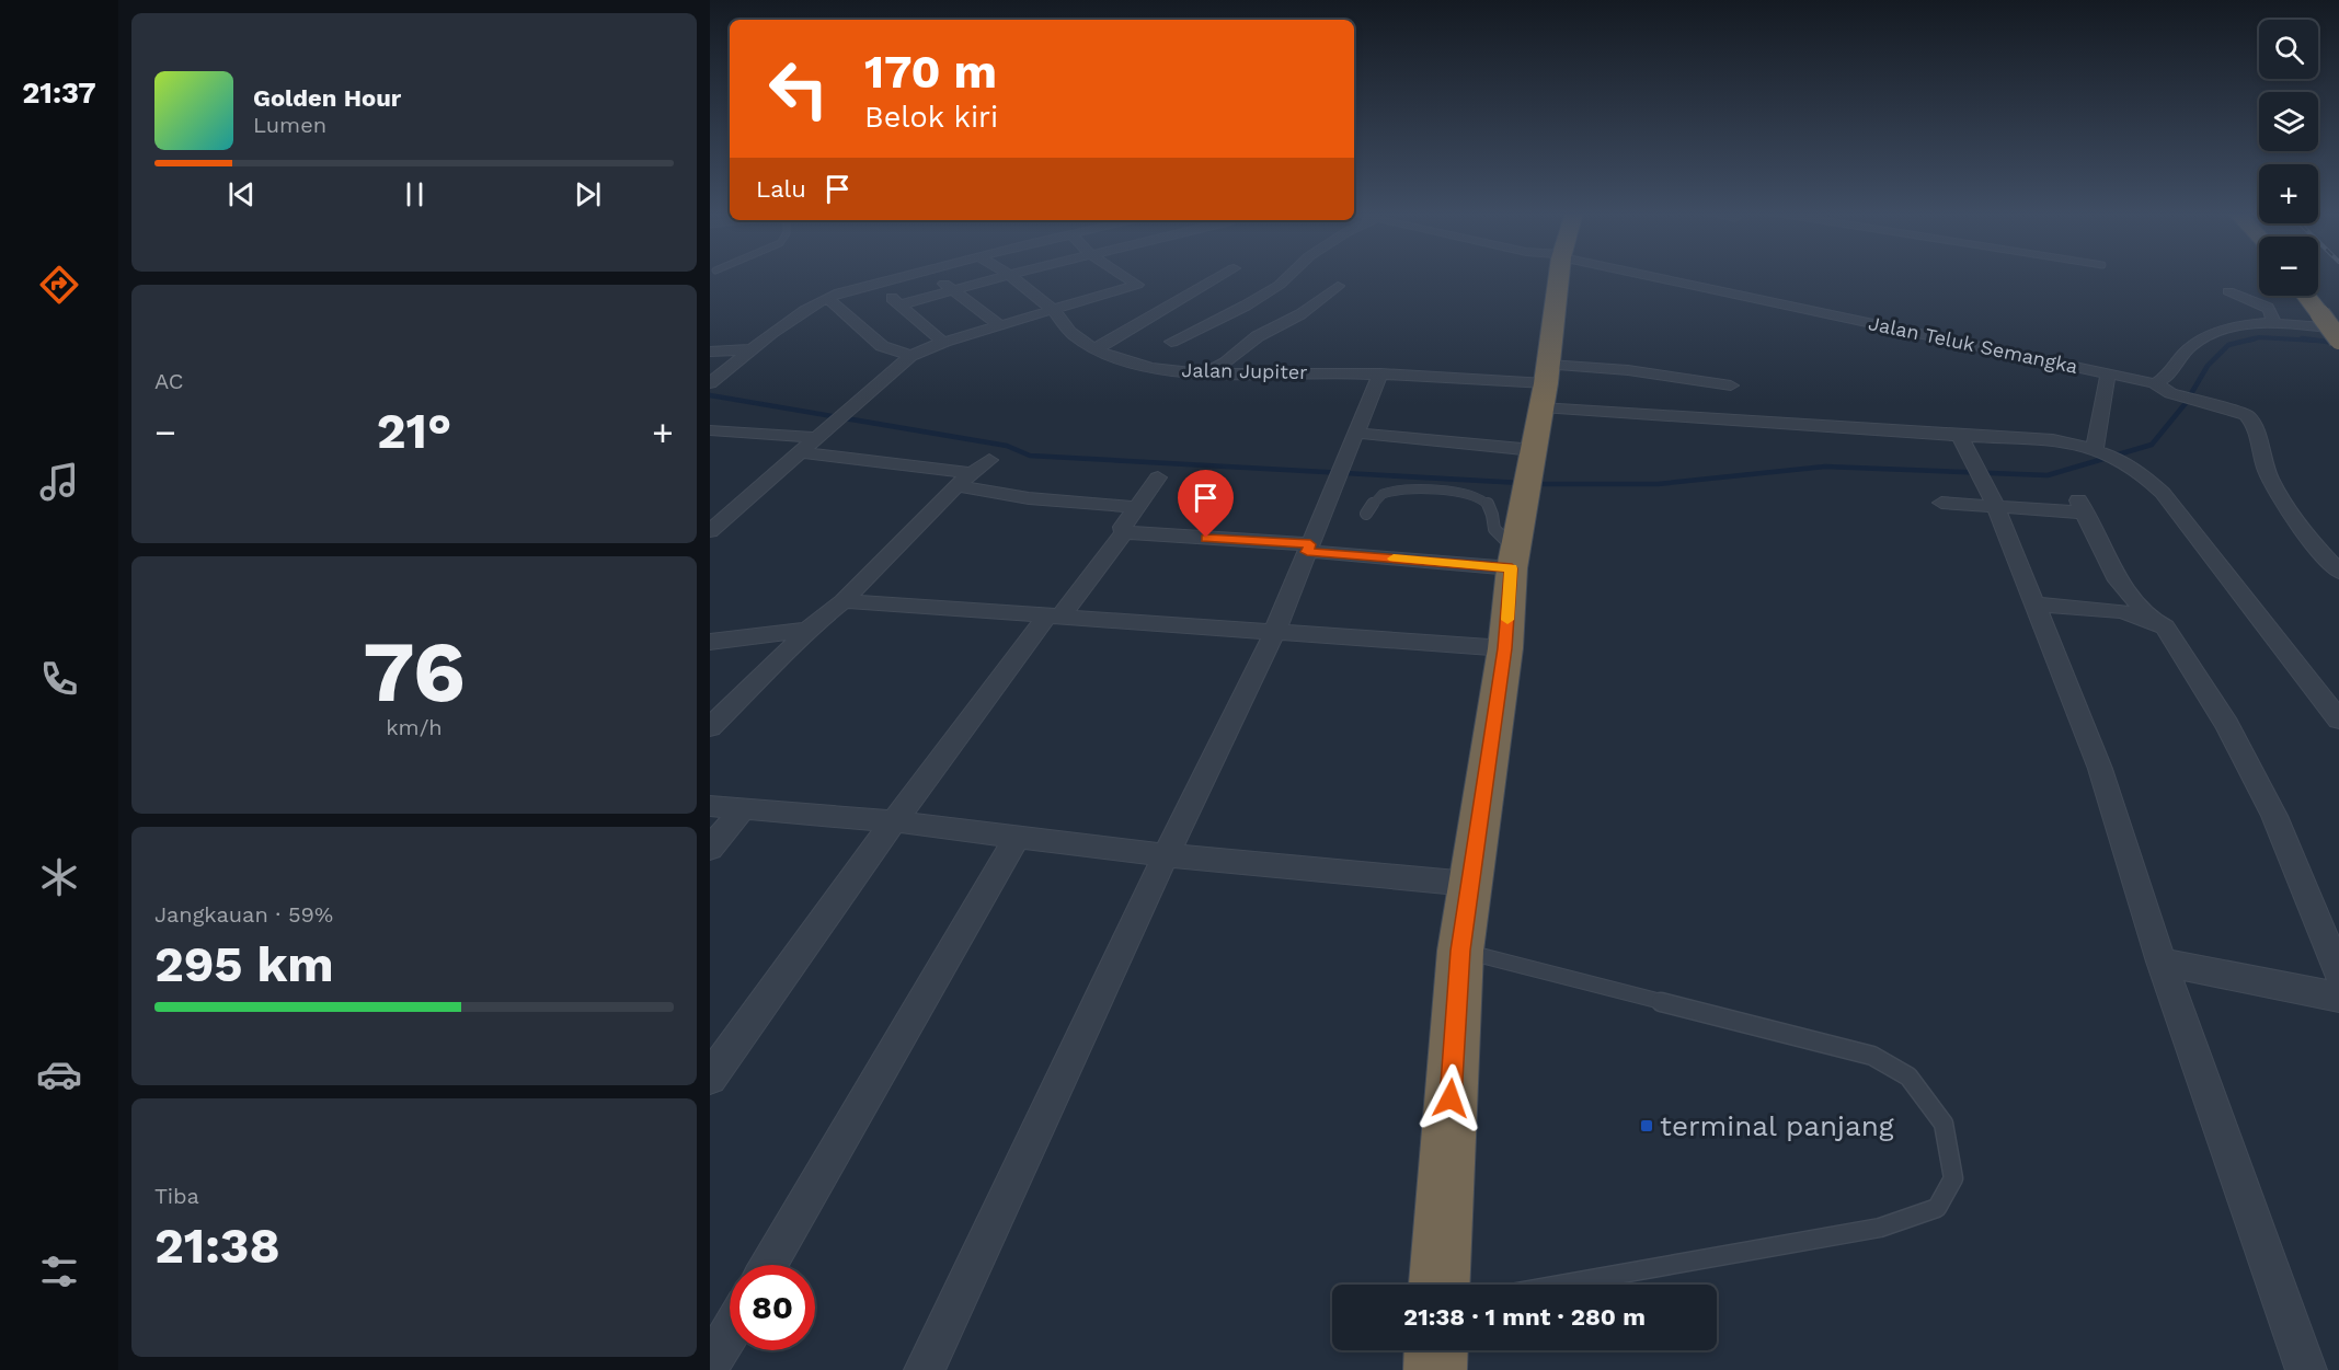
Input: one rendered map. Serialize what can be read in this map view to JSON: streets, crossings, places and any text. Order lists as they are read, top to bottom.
{
  "streets": {
    "street": ["Jalan Teluk Semangka", "Jalan Jupiter"]
  },
  "places": {
    "transit": ["terminal panjang"]
  },
  "page": {
    "tabs": "21:37",
    "map_buttons": ["+", "−"],
    "turn": ["170 m", "Belok kiri"],
    "song": ["Golden Hour", "Lumen"],
    "then": "Lalu",
    "tile": [
      "AC",
      ["76", "km/h"],
      ["Jangkauan · 59%", "295 km"],
      ["Tiba", "21:38"]
    ],
    "heat": ["−", "21°", "+"],
    "limit": "80",
    "trip": "21:38 · 1 mnt · 280 m"
  }
}
